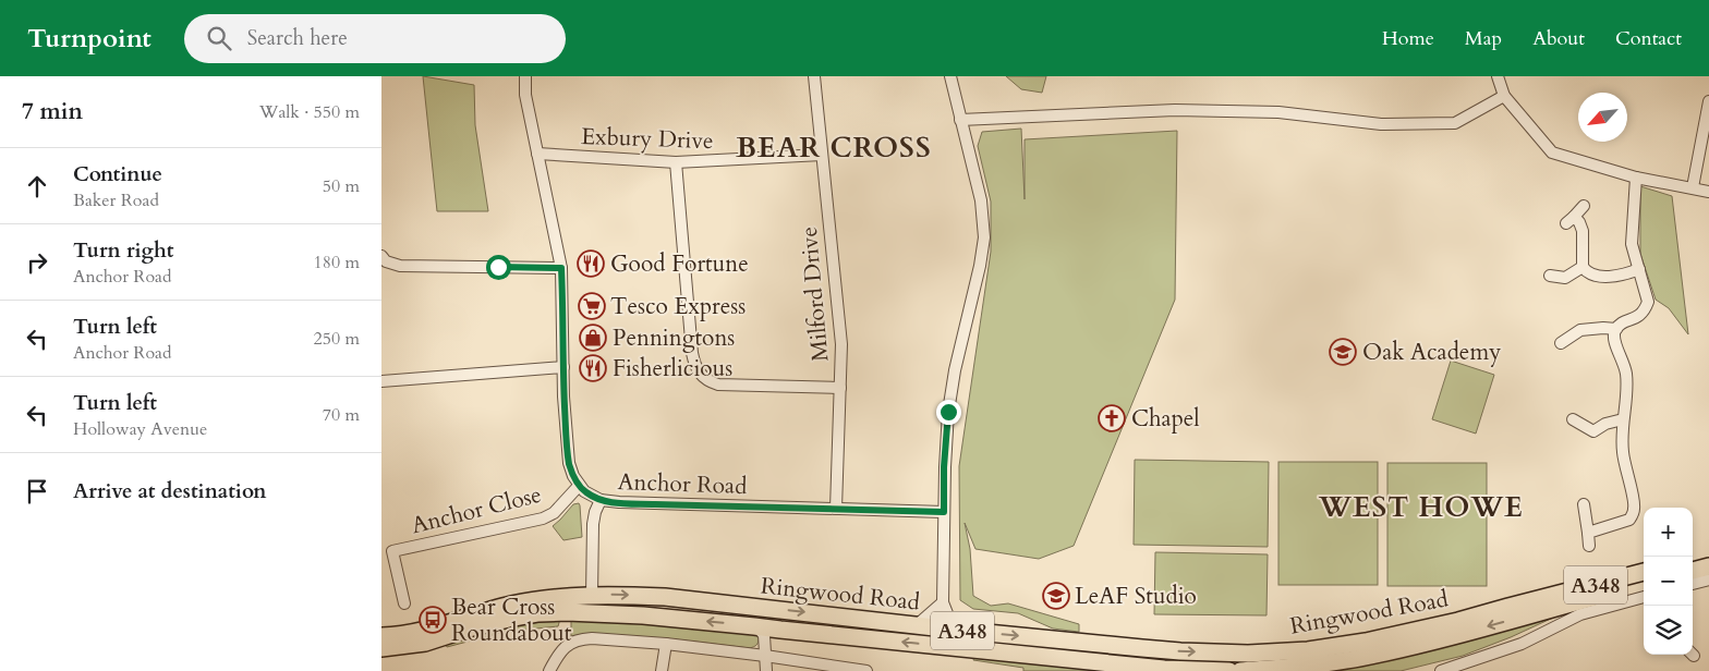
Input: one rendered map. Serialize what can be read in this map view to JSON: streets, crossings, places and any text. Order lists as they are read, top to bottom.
{
  "streets": {
    "highway": ["A348", "Ringwood Road"],
    "street": [
      "Exbury Drive",
      "Milford Drive",
      "Anchor Road",
      "Anchor Close"
    ]
  },
  "crossings": [
    ["Exbury Drive", "Milford Drive"],
    ["Milford Drive", "Anchor Road"],
    ["Anchor Road", "Anchor Close"]
  ],
  "districts": ["BEAR CROSS", "WEST HOWE"],
  "places": {
    "restaurant": ["Good Fortune", "Fisherlicious"],
    "supermarket": ["Tesco Express"],
    "shop": ["Penningtons"],
    "school or university": ["Oak Academy", "LeAF Studio"],
    "church": ["Chapel"],
    "bus stop": ["Bear Cross Roundabout"]
  },
  "north": "bottom left",
  "page": {
    "header": "Turnpoint",
    "search": "Search here",
    "nav": [
      "Home",
      "Map",
      "About",
      "Contact"
    ],
    "heading": ["7 min", "Walk · 550 m"],
    "list": [
      ["Continue", "Baker Road", "50 m"],
      ["Turn right", "Anchor Road", "180 m"],
      ["Turn left", "Anchor Road", "250 m"],
      ["Turn left", "Holloway Avenue", "70 m"],
      "Arrive at destination"
    ],
    "map_buttons": ["+", "−"]
  }
}
